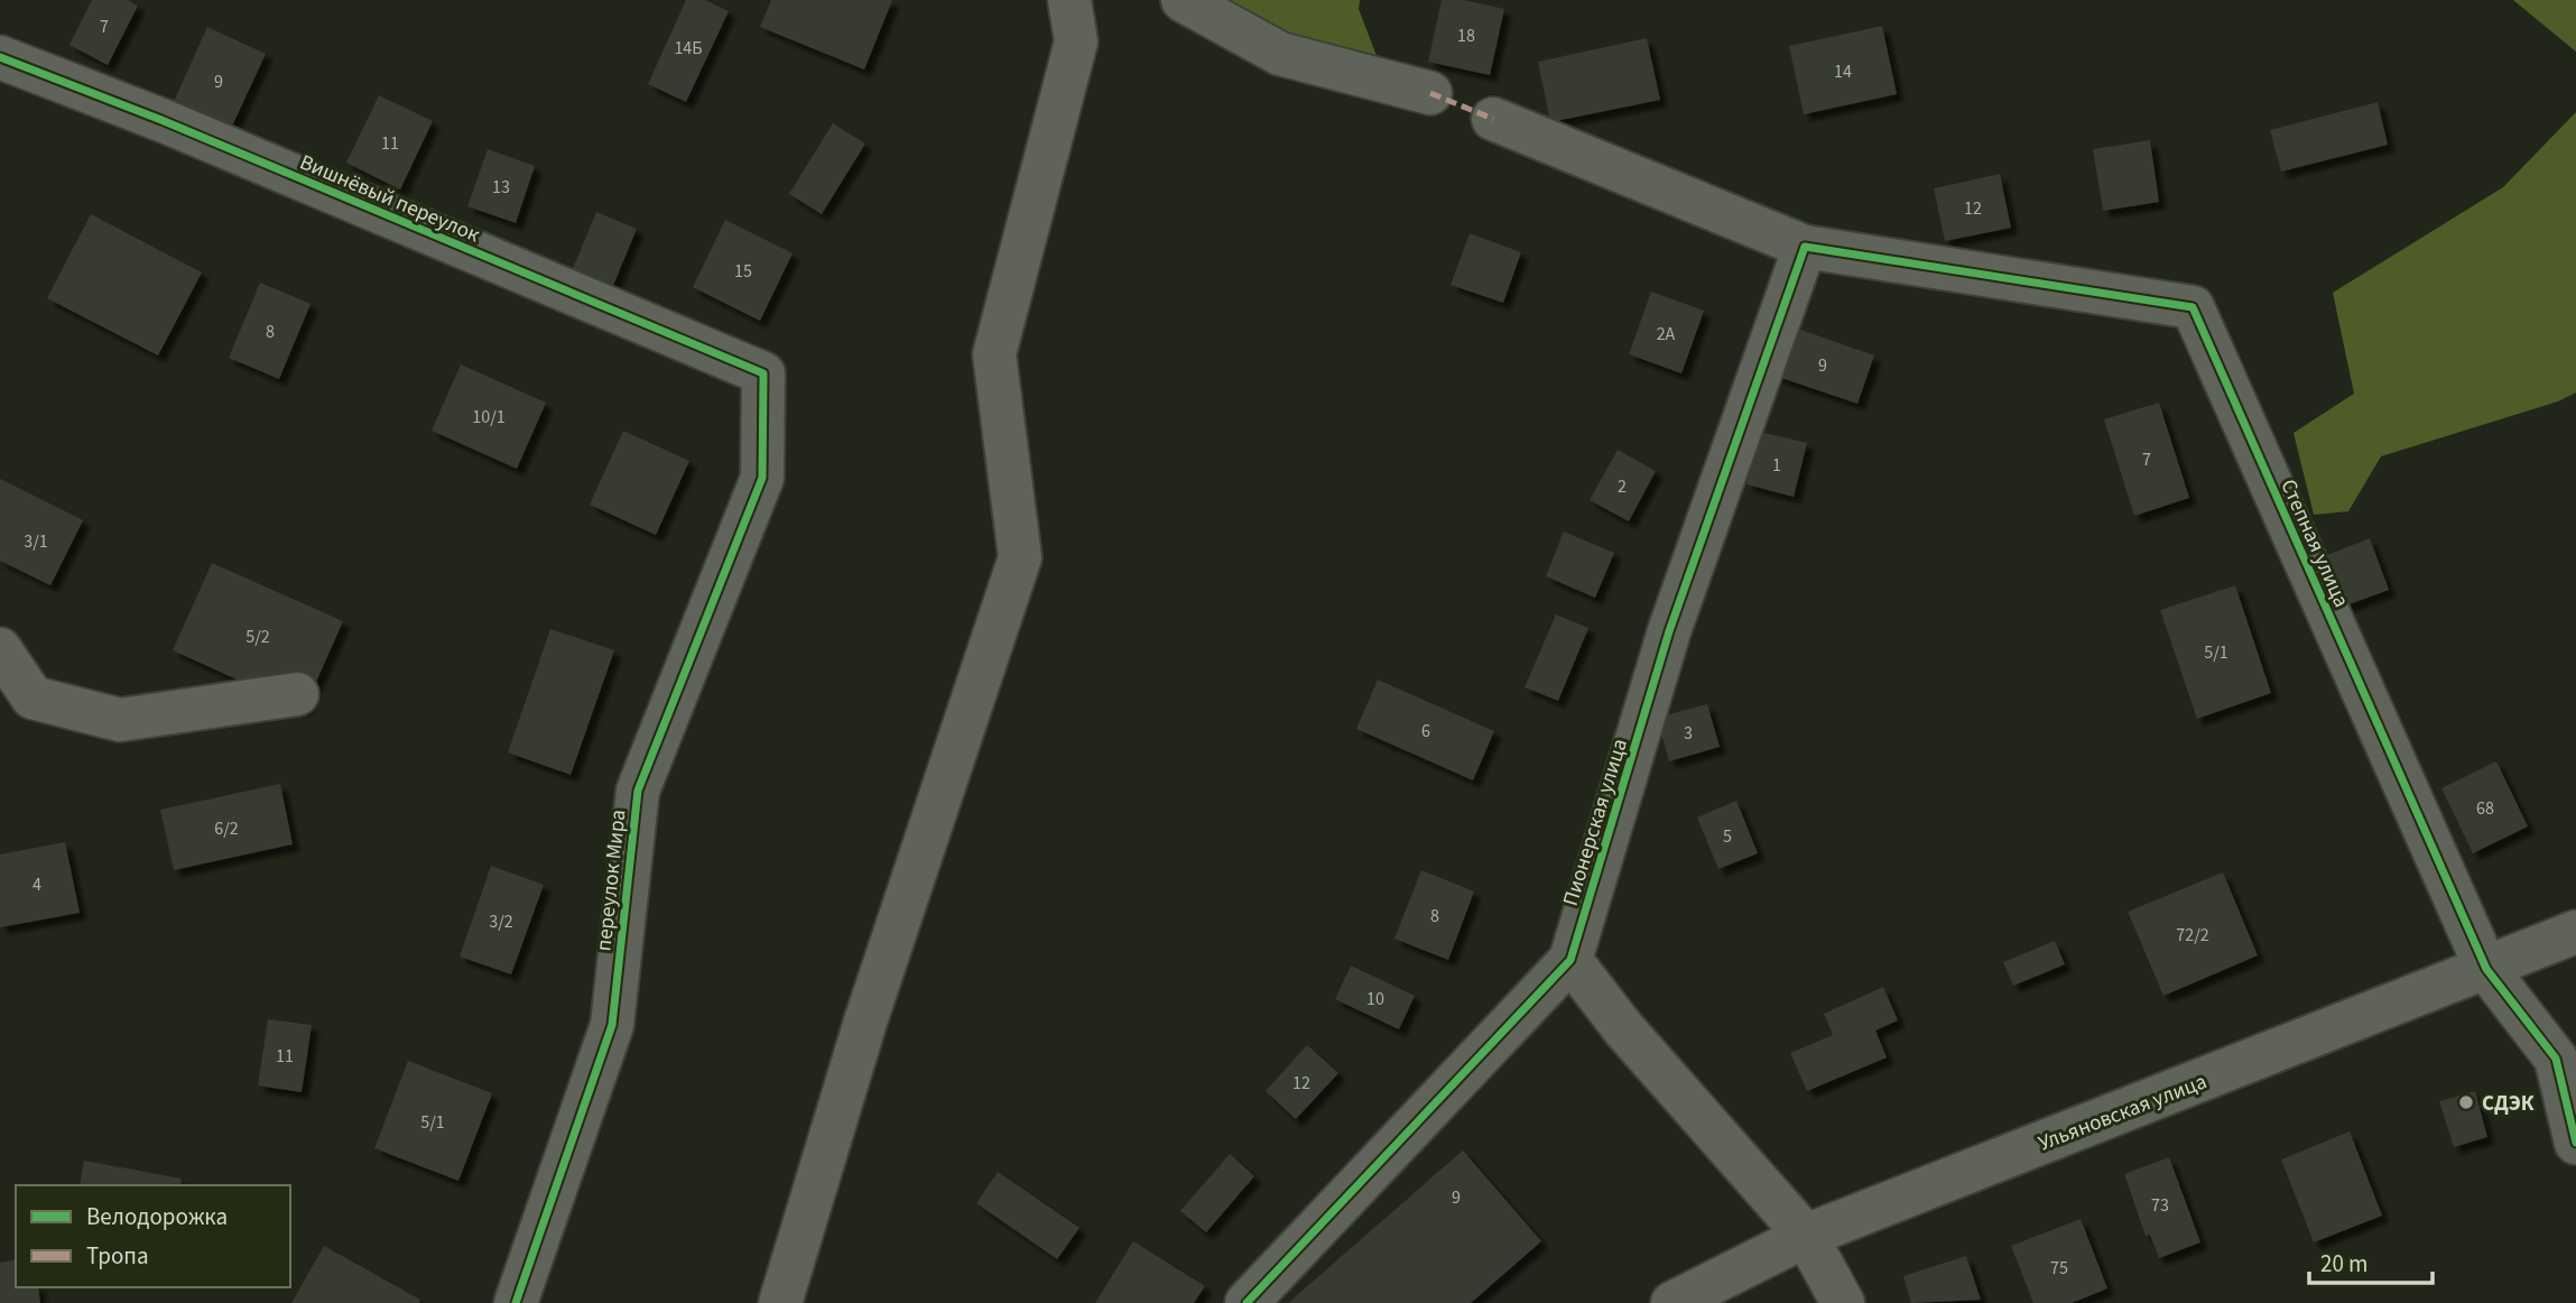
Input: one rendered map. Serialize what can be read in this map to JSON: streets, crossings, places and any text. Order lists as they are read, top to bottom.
{
  "streets": {
    "street": [
      "Вишнёвый переулок",
      "Степная улица",
      "Пионерская улица",
      "переулок Мира",
      "Ульяновская улица"
    ]
  },
  "crossings": [
    ["Вишнёвый переулок", "переулок Мира"],
    ["Степная улица", "Пионерская улица"],
    ["Степная улица", "Ульяновская улица"]
  ],
  "places": ["СДЭК"],
  "house_numbers": [
    "7",
    "18",
    "14Б",
    "14",
    "9",
    "11",
    "13",
    "12",
    "15",
    "8",
    "2А",
    "9",
    "10/1",
    "7",
    "1",
    "2",
    "3/1",
    "5/2",
    "5/1",
    "6",
    "3",
    "68",
    "6/2",
    "5",
    "4",
    "8",
    "3/2",
    "72/2",
    "10",
    "11",
    "12",
    "5/1",
    "9",
    "73",
    "75"
  ],
  "legend": ["Велодорожка", "Тропа"],
  "scale_bar": "20 m"
}
